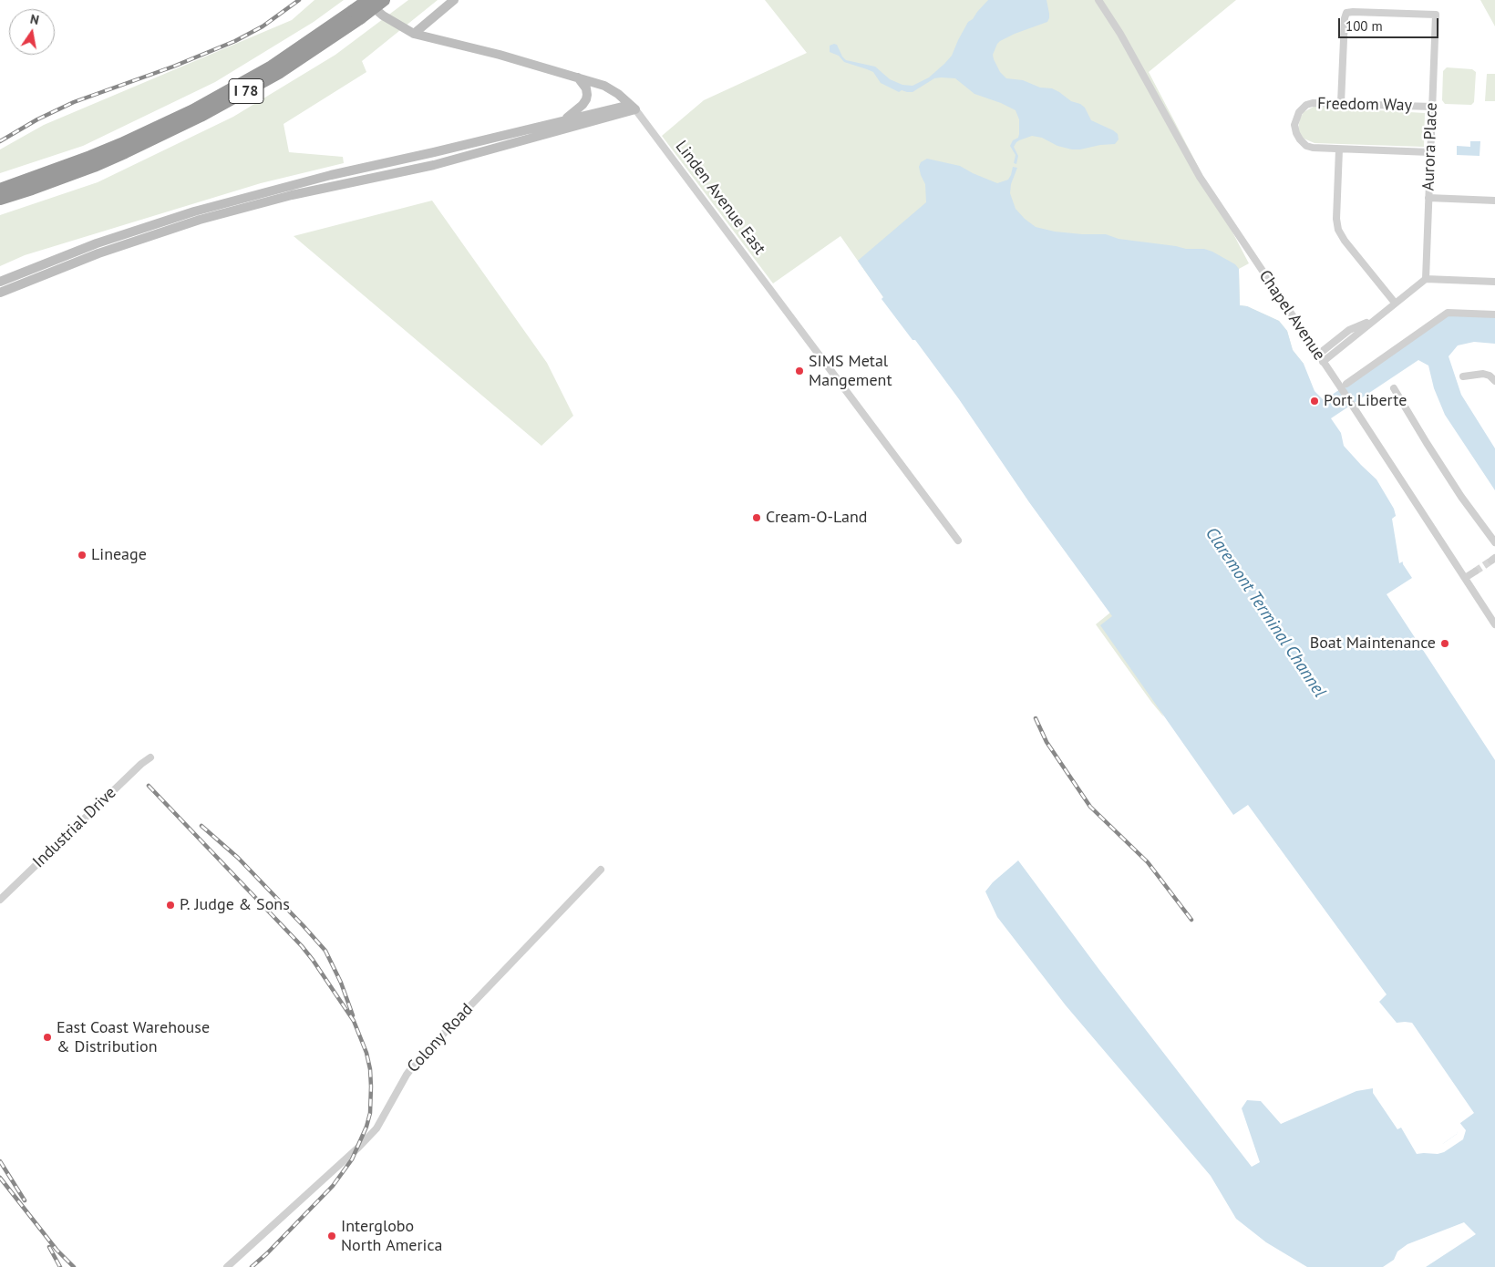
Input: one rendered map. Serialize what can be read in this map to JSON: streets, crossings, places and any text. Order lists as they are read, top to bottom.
{
  "streets": {
    "highway": ["I 78"],
    "street": [
      "Freedom Way",
      "Aurora Place",
      "Linden Avenue East",
      "Chapel Avenue",
      "Industrial Drive",
      "Colony Road"
    ]
  },
  "crossings": [
    ["I 78", "Linden Avenue East"],
    ["Freedom Way", "Aurora Place"]
  ],
  "water": ["Claremont Terminal Channel"],
  "places": [
    "SIMS Metal Mangement",
    "Port Liberte",
    "Cream-O-Land",
    "Lineage",
    "Boat Maintenance",
    "P. Judge & Sons",
    "East Coast Warehouse & Distribution",
    "Interglobo North America"
  ],
  "scale_bar": "100 m",
  "north": "top"
}
